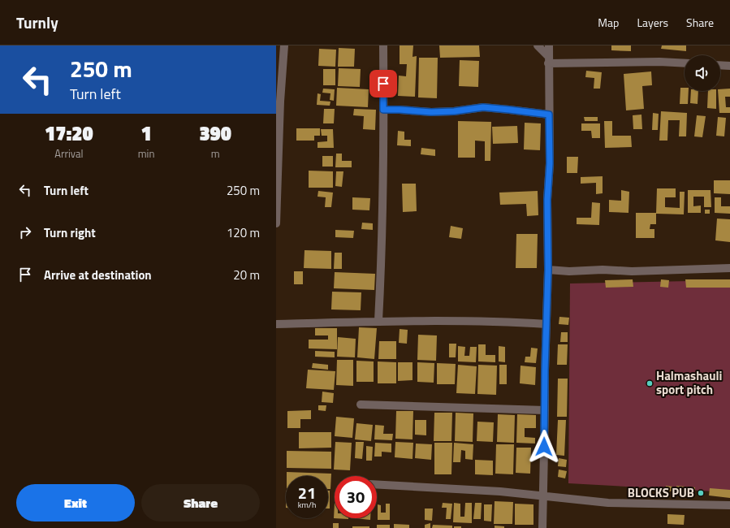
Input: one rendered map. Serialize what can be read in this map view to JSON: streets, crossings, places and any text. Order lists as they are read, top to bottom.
{
  "places": ["Halmashauli sport pitch", "BLOCKS PUB"],
  "page": {
    "header": "Turnly",
    "nav": ["Map", "Layers", "Share"],
    "turn": ["250 m", "Turn left"],
    "eta": [
      "17:20",
      "Arrival",
      "1",
      "min",
      "390",
      "m"
    ],
    "list": [
      {
        "name": "Turn left",
        "value": "250 m"
      },
      {
        "name": "Turn right",
        "value": "120 m"
      },
      {
        "name": "Arrive at destination",
        "value": "20 m"
      }
    ],
    "speed": "21 km/h",
    "limit": "30",
    "buttons": ["Exit", "Share"]
  }
}
